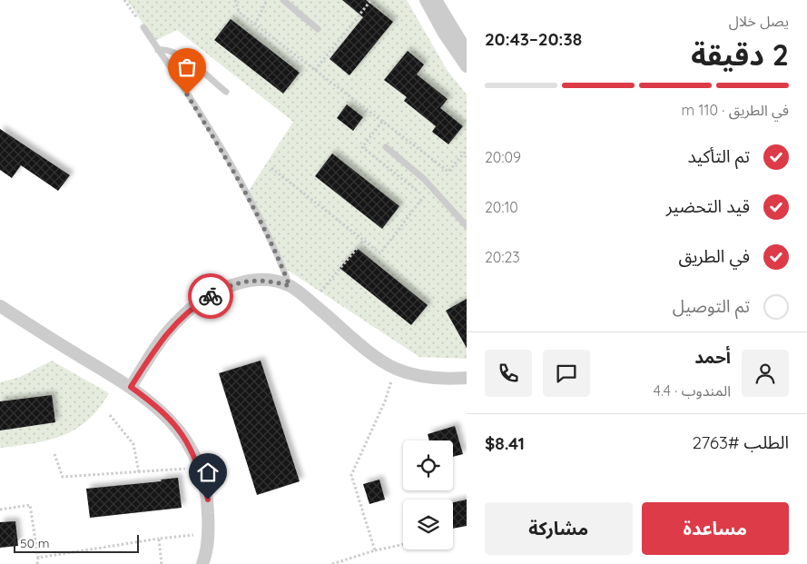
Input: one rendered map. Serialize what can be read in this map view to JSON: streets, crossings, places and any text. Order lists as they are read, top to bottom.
{
  "scale_bar": "50 m",
  "page": {
    "heading": ["2 دقيقة", "يصل خلال", "20:38–20:43"],
    "panel": [
      "أحمد",
      "المندوب · 4.4",
      "الطلب #2763",
      "$8.41"
    ],
    "bar": "في الطريق · 110 m",
    "list": [
      ["تم التأكيد", "20:09"],
      ["قيد التحضير", "20:10"],
      ["في الطريق", "20:23"],
      "تم التوصيل"
    ],
    "buttons": ["مساعدة", "مشاركة"],
    "scale": "50 m"
  }
}
